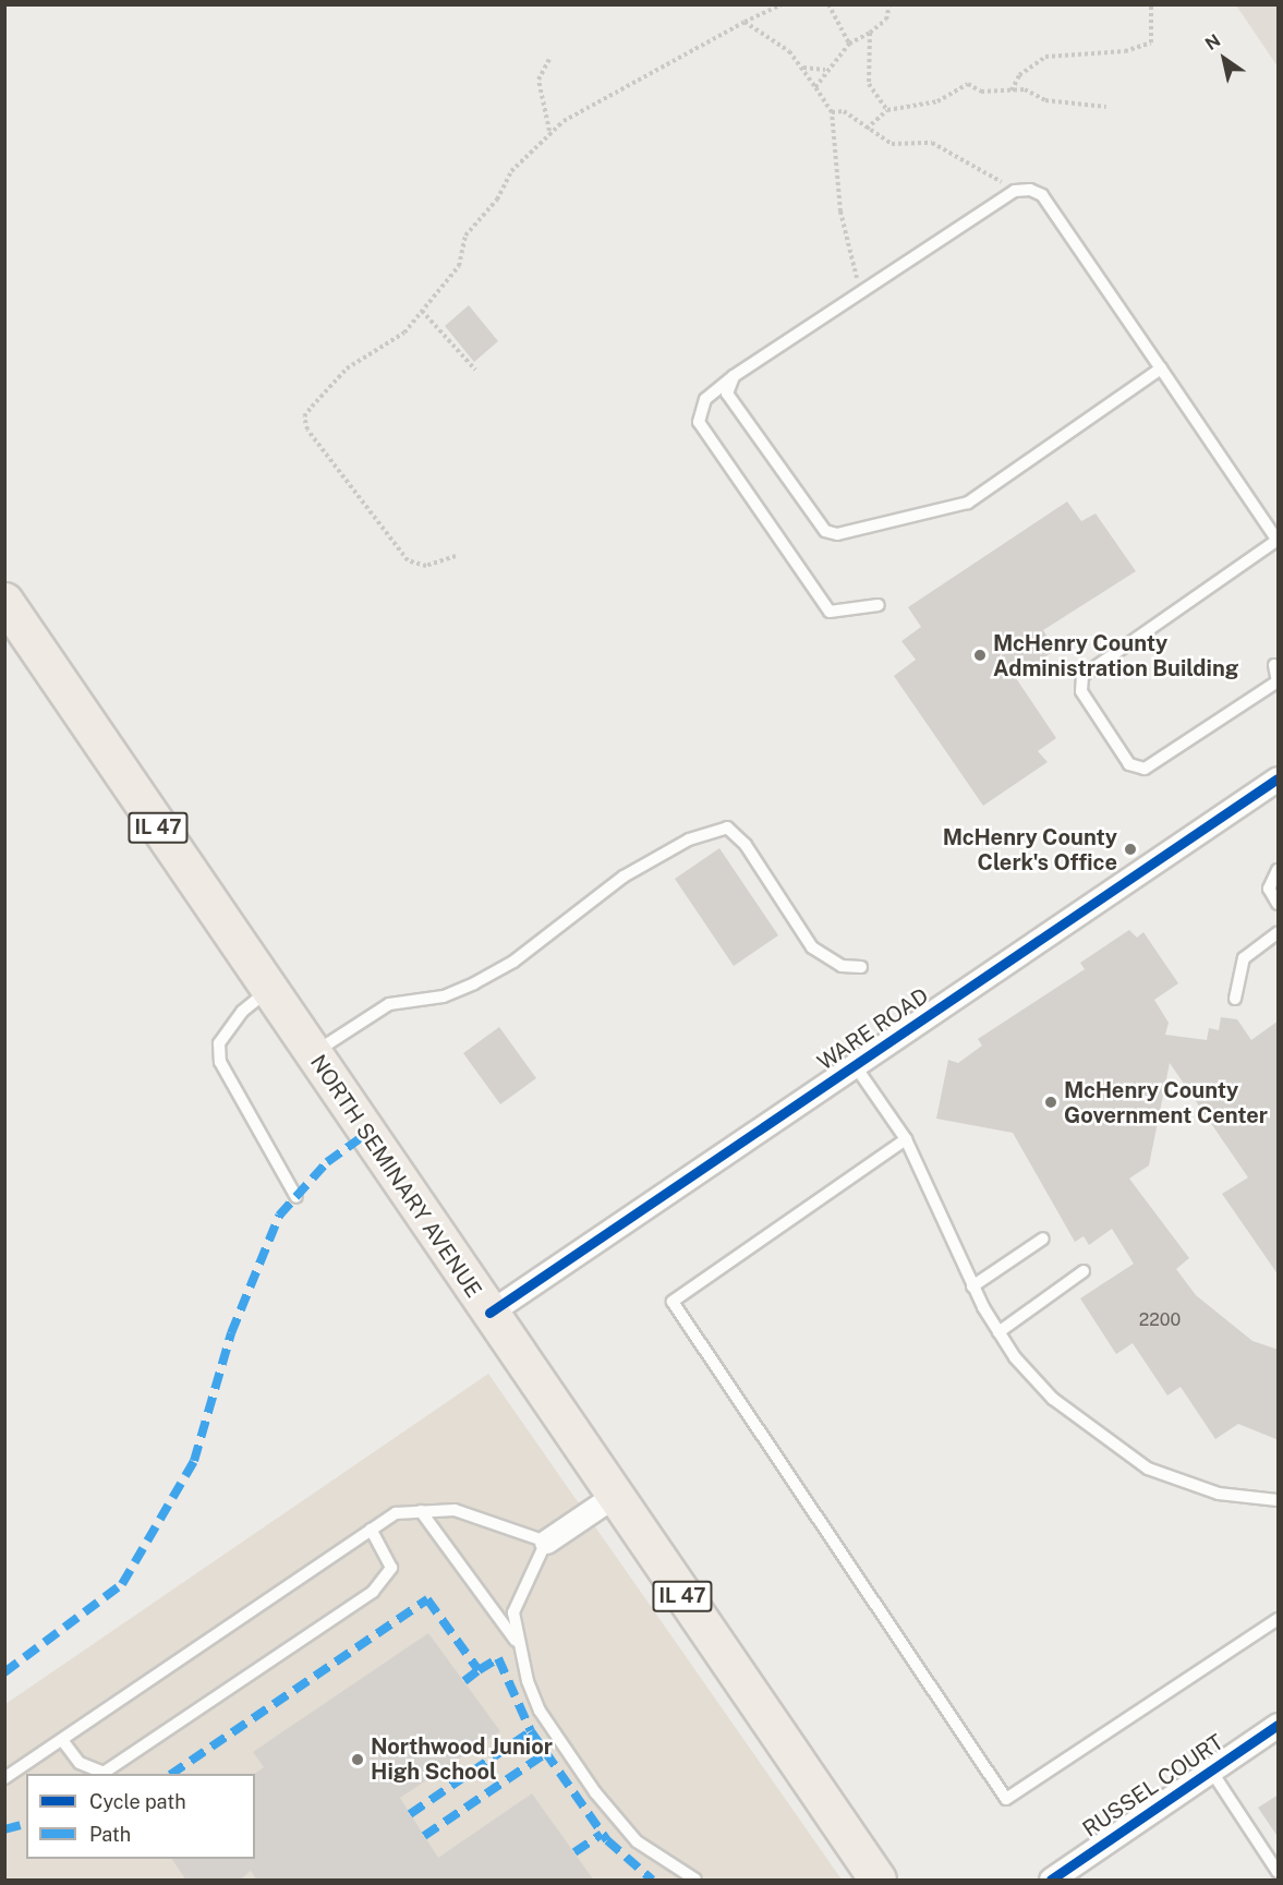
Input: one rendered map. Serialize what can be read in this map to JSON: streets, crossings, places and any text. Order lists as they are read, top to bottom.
{
  "streets": {
    "main road": ["IL 47", "NORTH SEMINARY AVENUE"],
    "street": ["WARE ROAD", "RUSSEL COURT"]
  },
  "crossings": [
    ["WARE ROAD", "NORTH SEMINARY AVENUE"]
  ],
  "places": [
    "McHenry County Administration Building",
    "McHenry County Clerk's Office",
    "McHenry County Government Center",
    "Northwood Junior High School"
  ],
  "house_numbers": ["2200"],
  "legend": ["Cycle path", "Path"],
  "north": "top left"
}
